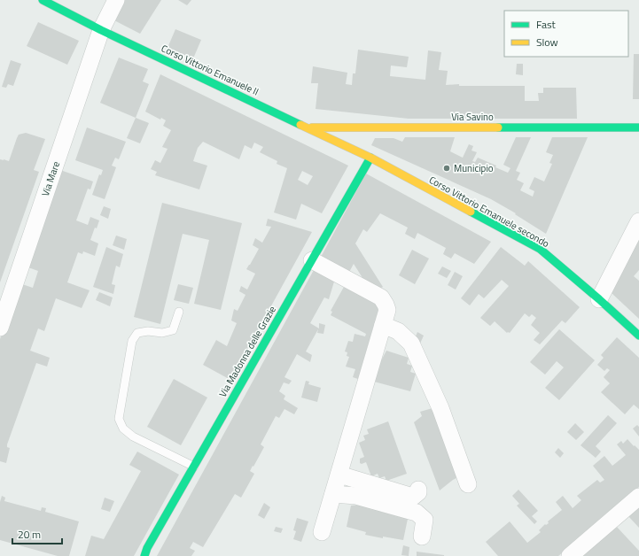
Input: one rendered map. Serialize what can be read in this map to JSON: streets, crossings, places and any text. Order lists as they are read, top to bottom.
{
  "streets": {
    "street": [
      "Corso Vittorio Emanuele II",
      "Via Savino",
      "Via Mare",
      "Corso Vittorio Emanuele secondo",
      "Via Madonna delle Grazie"
    ]
  },
  "crossings": [
    ["Corso Vittorio Emanuele II", "Via Savino"],
    ["Corso Vittorio Emanuele II", "Via Mare"],
    ["Corso Vittorio Emanuele II", "Corso Vittorio Emanuele secondo"],
    ["Corso Vittorio Emanuele II", "Via Madonna delle Grazie"],
    ["Corso Vittorio Emanuele secondo", "Via Madonna delle Grazie"]
  ],
  "places": ["Municipio"],
  "legend": ["Fast", "Slow"],
  "scale_bar": "20 m"
}
